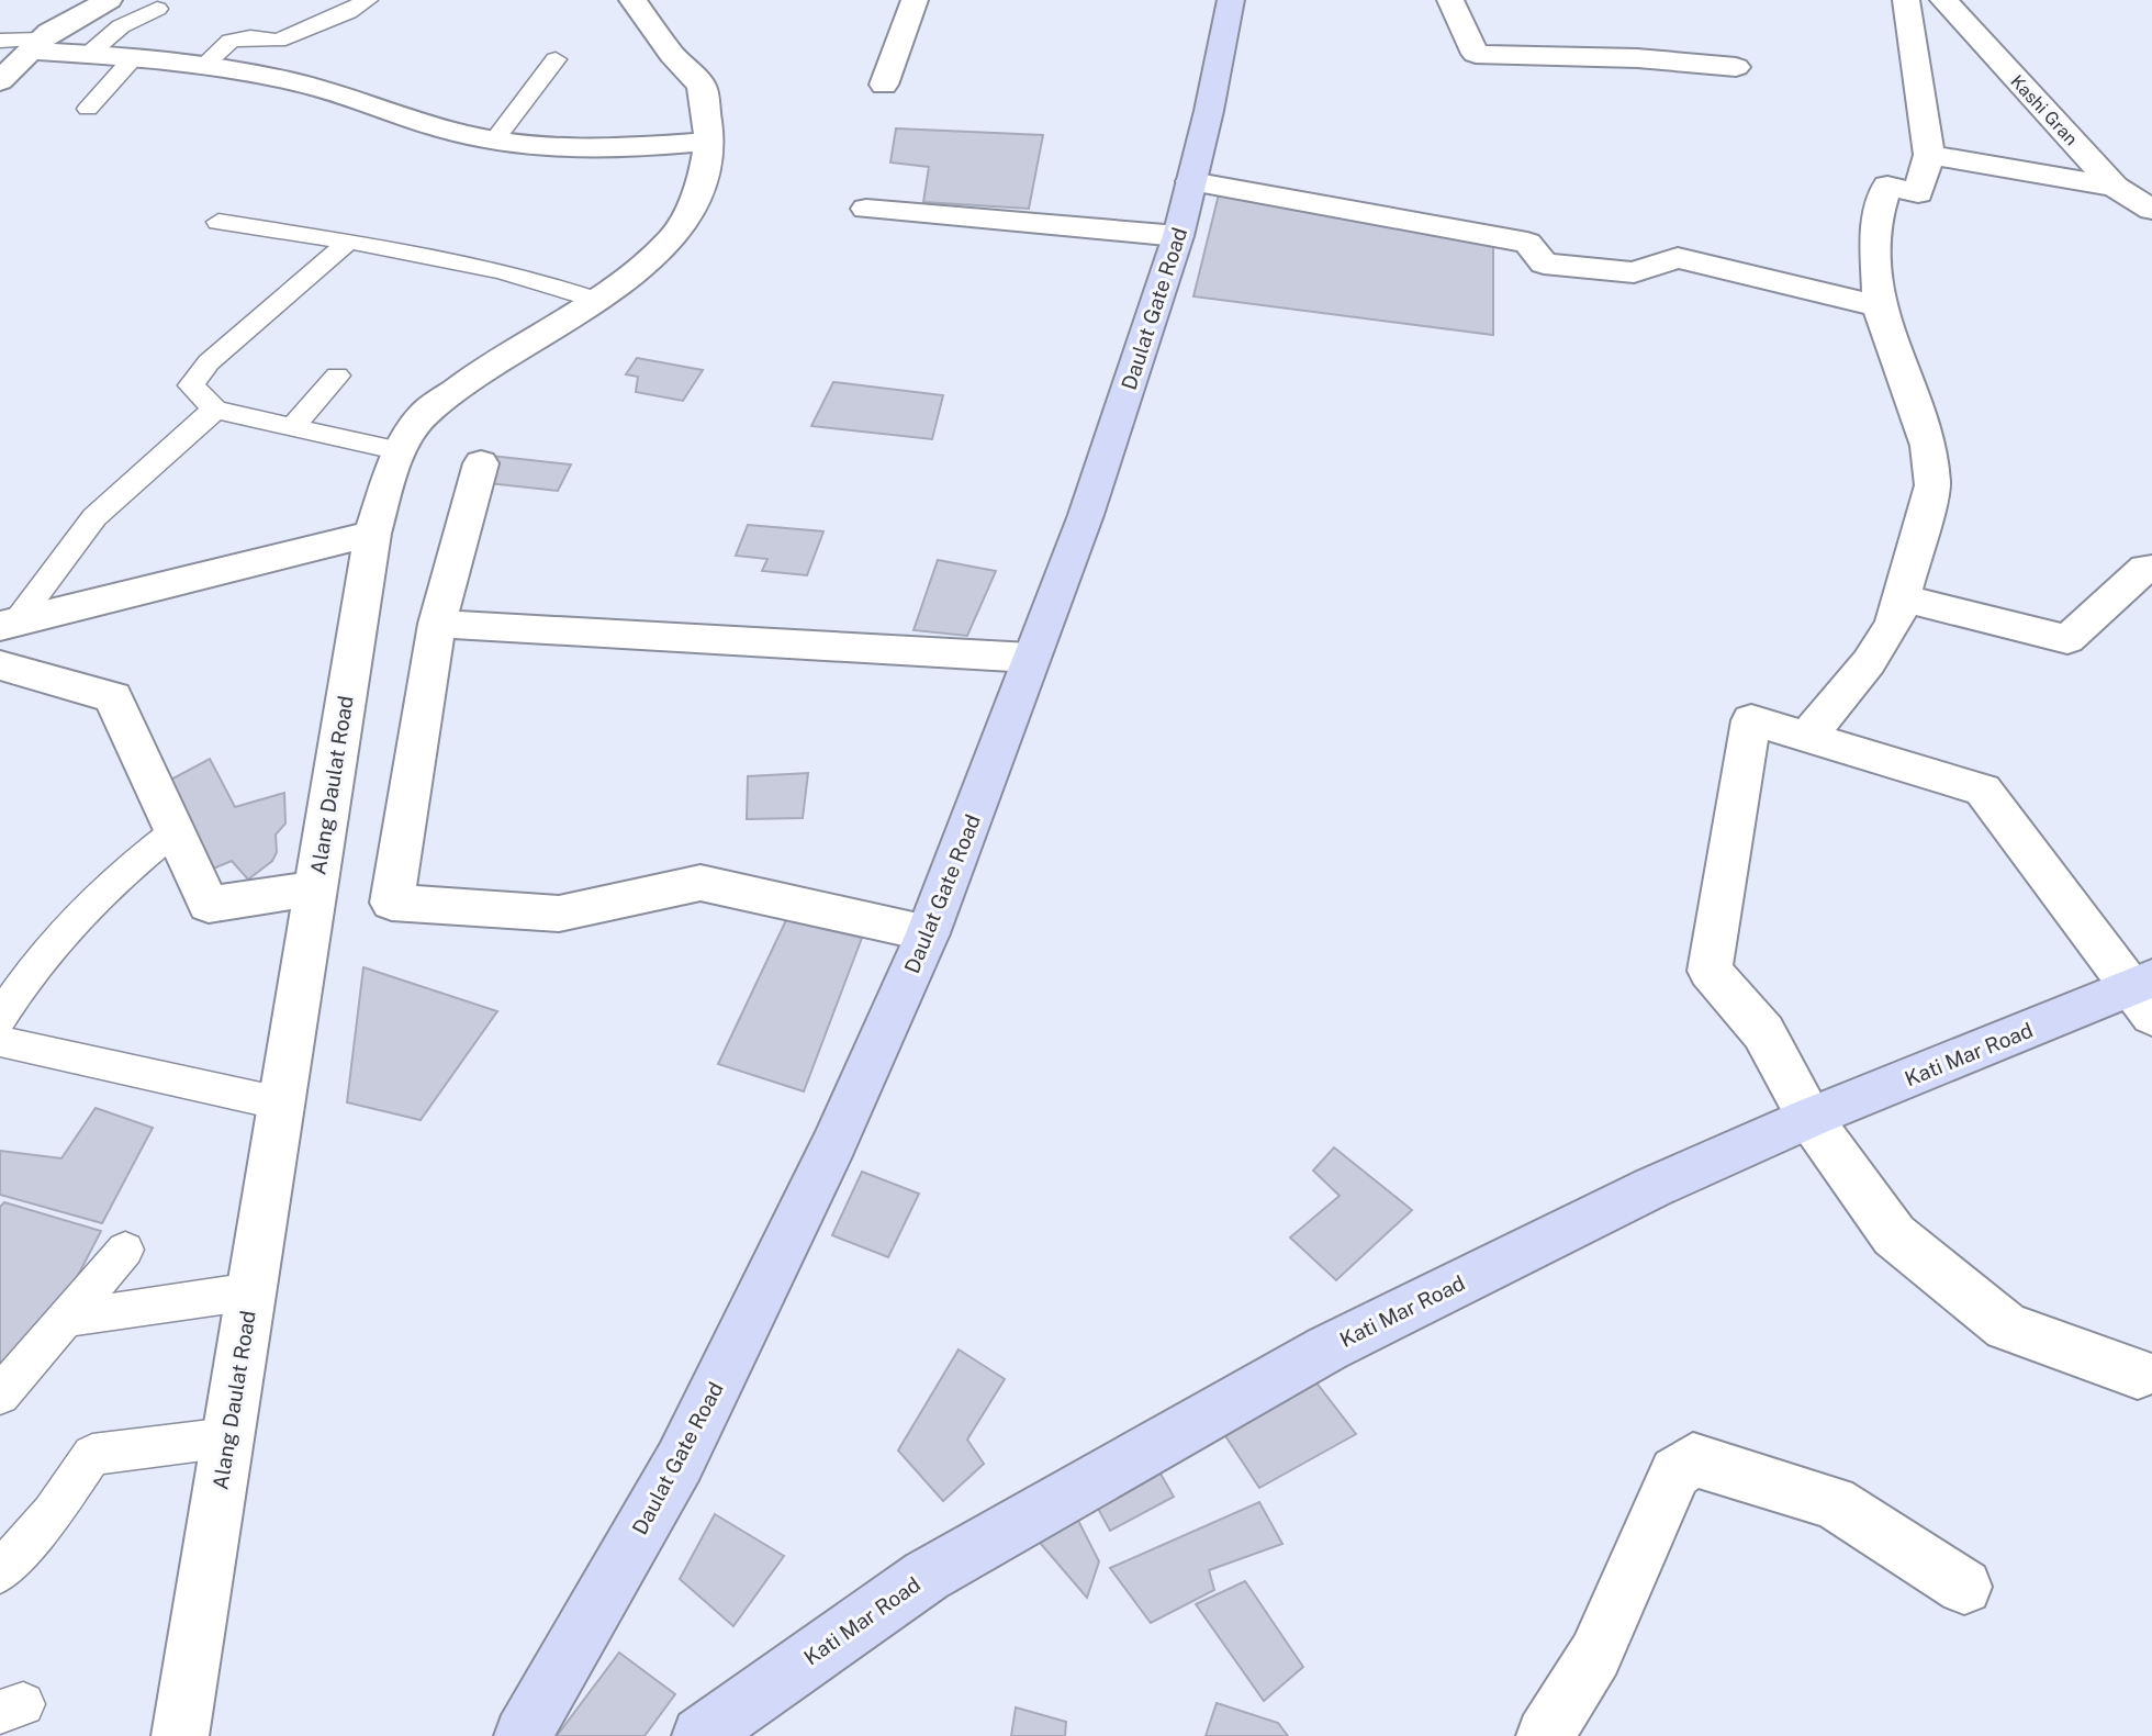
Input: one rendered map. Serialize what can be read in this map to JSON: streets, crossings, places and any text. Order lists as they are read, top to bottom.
{
  "streets": {
    "main road": ["Daulat Gate Road", "Kati Mar Road"],
    "street": ["Kashi Gran", "Alang Daulat Road"]
  }
}
